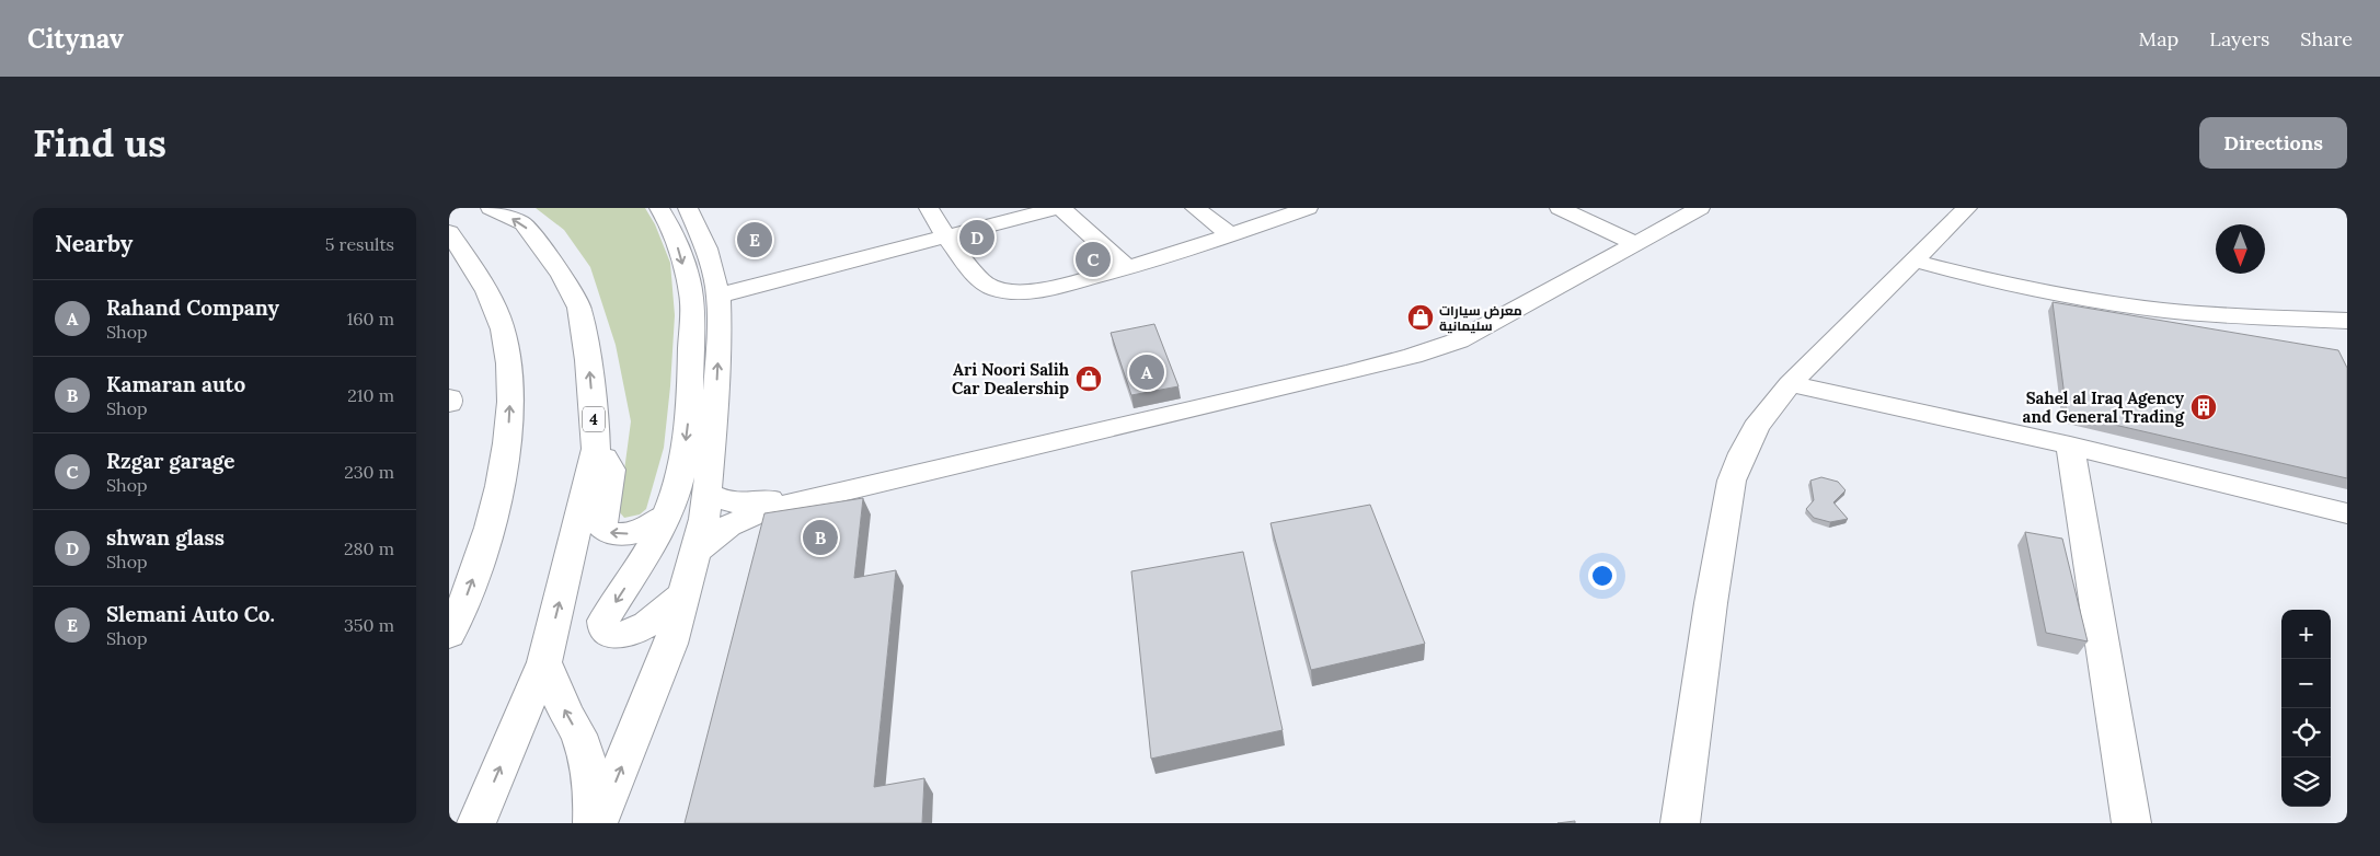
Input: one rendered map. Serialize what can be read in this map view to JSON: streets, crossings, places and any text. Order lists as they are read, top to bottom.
{
  "streets": {
    "main road": ["4"]
  },
  "places": {
    "shop": ["معرض سيارات سليمانية", "Ari Noori Salih Car Dealership"],
    "building": ["Sahel al Iraq Agency and General Trading"]
  },
  "north": "bottom",
  "page": {
    "header": "Citynav",
    "nav": ["Map", "Layers", "Share"],
    "buttons": "Directions",
    "title": "Find us",
    "heading": ["Nearby", "5 results"],
    "pins": [
      "D",
      "E",
      "C",
      "A",
      "B"
    ],
    "list": [
      {
        "mark": "A",
        "name": "Rahand Company",
        "note": "Shop",
        "value": "160 m"
      },
      {
        "mark": "B",
        "name": "Kamaran auto",
        "note": "Shop",
        "value": "210 m"
      },
      {
        "mark": "C",
        "name": "Rzgar garage",
        "note": "Shop",
        "value": "230 m"
      },
      {
        "mark": "D",
        "name": "shwan glass",
        "note": "Shop",
        "value": "280 m"
      },
      {
        "mark": "E",
        "name": "Slemani Auto Co.",
        "note": "Shop",
        "value": "350 m"
      }
    ],
    "map_buttons": ["+", "−"]
  }
}
